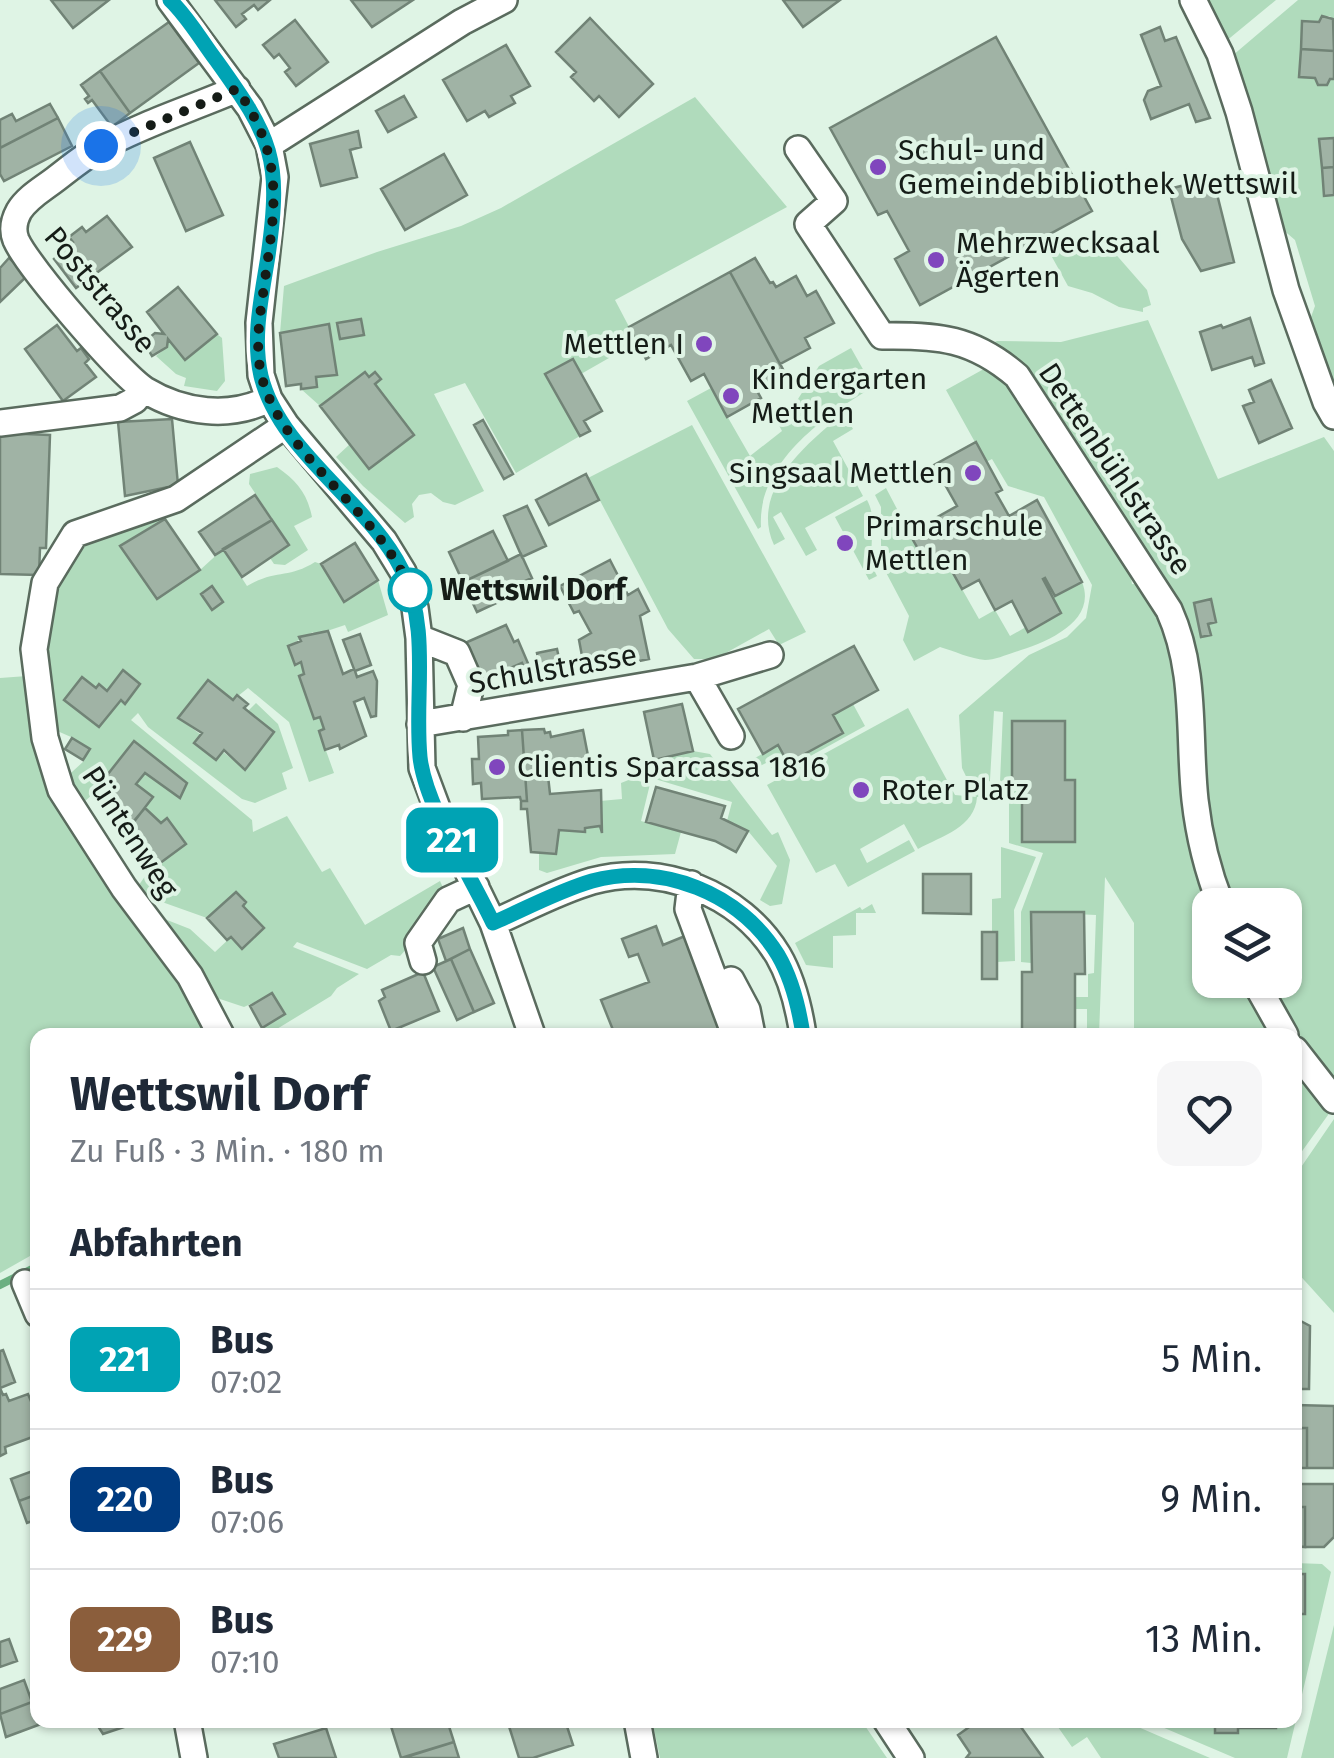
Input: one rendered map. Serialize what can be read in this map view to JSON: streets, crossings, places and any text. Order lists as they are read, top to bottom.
{
  "streets": {
    "street": [
      "Poststrasse",
      "Dettenbühlstrasse",
      "Schulstrasse",
      "Püntenweg"
    ]
  },
  "places": [
    "Schul- und Gemeindebibliothek Wettswil",
    "Mehrzwecksaal Ägerten",
    "Mettlen I",
    "Kindergarten Mettlen",
    "Singsaal Mettlen",
    "Primarschule Mettlen",
    "Wettswil Dorf",
    "Clientis Sparcassa 1816",
    "Roter Platz"
  ],
  "lines": ["bus line 221"],
  "page": {
    "on_map": "221",
    "heading": [
      ["Wettswil Dorf", "Zu Fuß · 3 Min. · 180 m"],
      "Abfahrten"
    ],
    "list": [
      {
        "mark": "221",
        "name": "Bus",
        "note": "07:02",
        "value": "5 Min."
      },
      {
        "mark": "220",
        "name": "Bus",
        "note": "07:06",
        "value": "9 Min."
      },
      {
        "mark": "229",
        "name": "Bus",
        "note": "07:10",
        "value": "13 Min."
      }
    ]
  }
}
